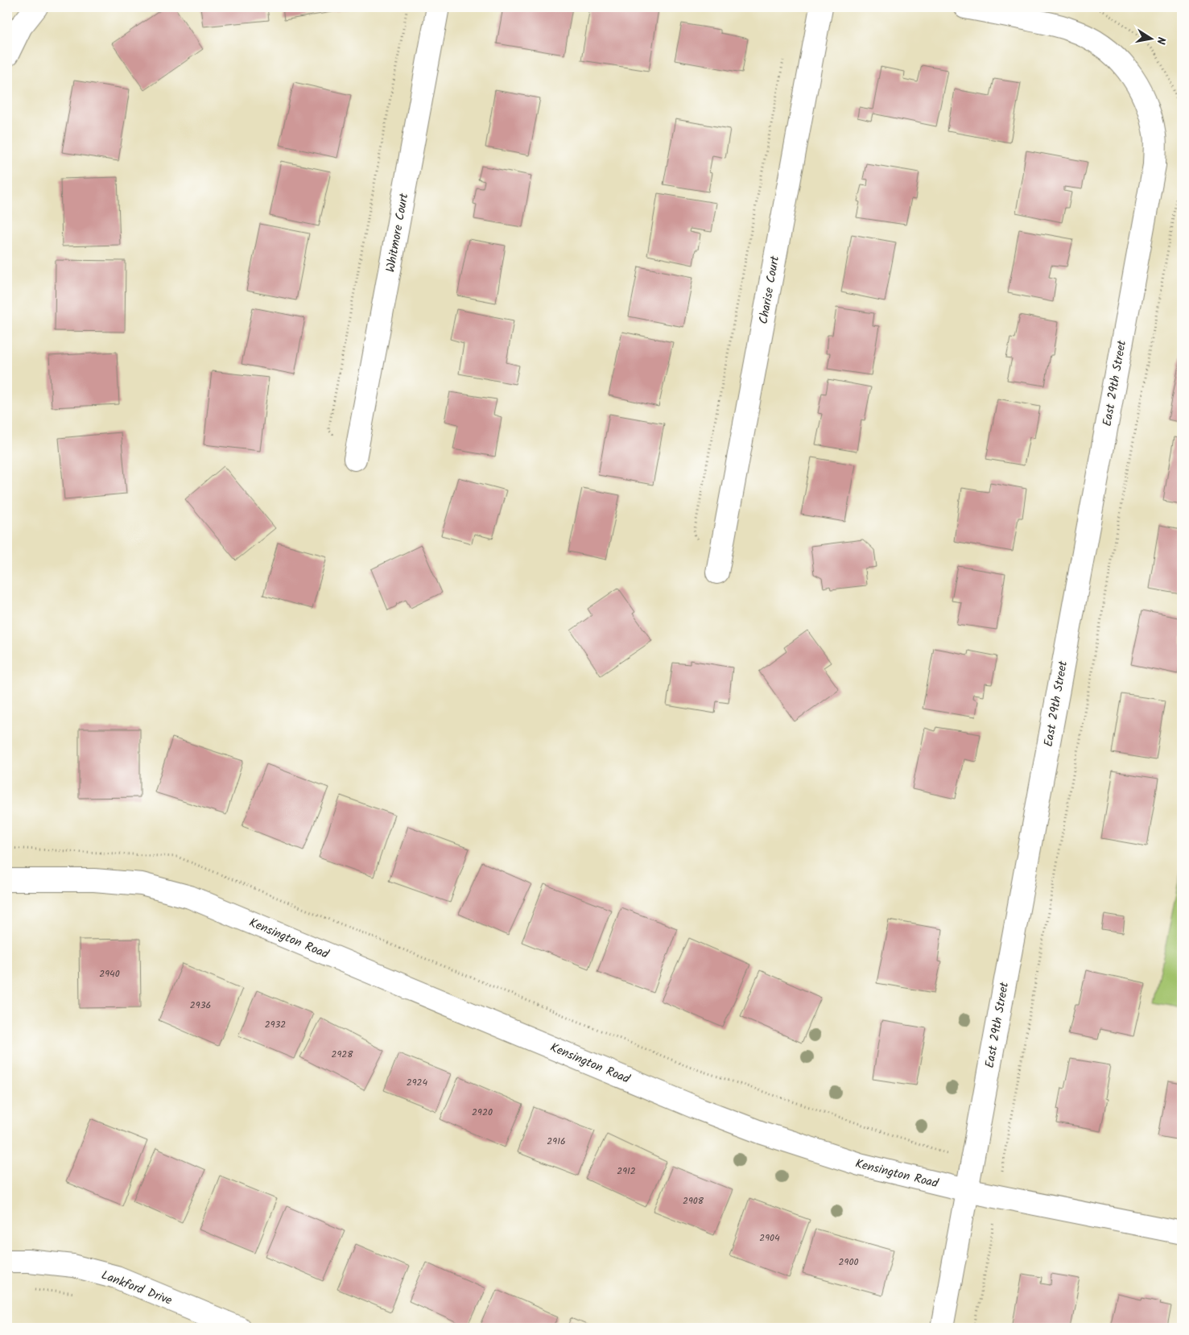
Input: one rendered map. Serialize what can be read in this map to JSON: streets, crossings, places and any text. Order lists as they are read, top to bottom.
{
  "streets": {
    "street": [
      "Whitmore Court",
      "Charise Court",
      "East 29th Street",
      "Kensington Road",
      "Lankford Drive"
    ]
  },
  "crossings": [
    ["East 29th Street", "Kensington Road"]
  ],
  "house_numbers": [
    "2940",
    "2936",
    "2932",
    "2928",
    "2924",
    "2920",
    "2916",
    "2912",
    "2908",
    "2904",
    "2900"
  ],
  "north": "right"
}
